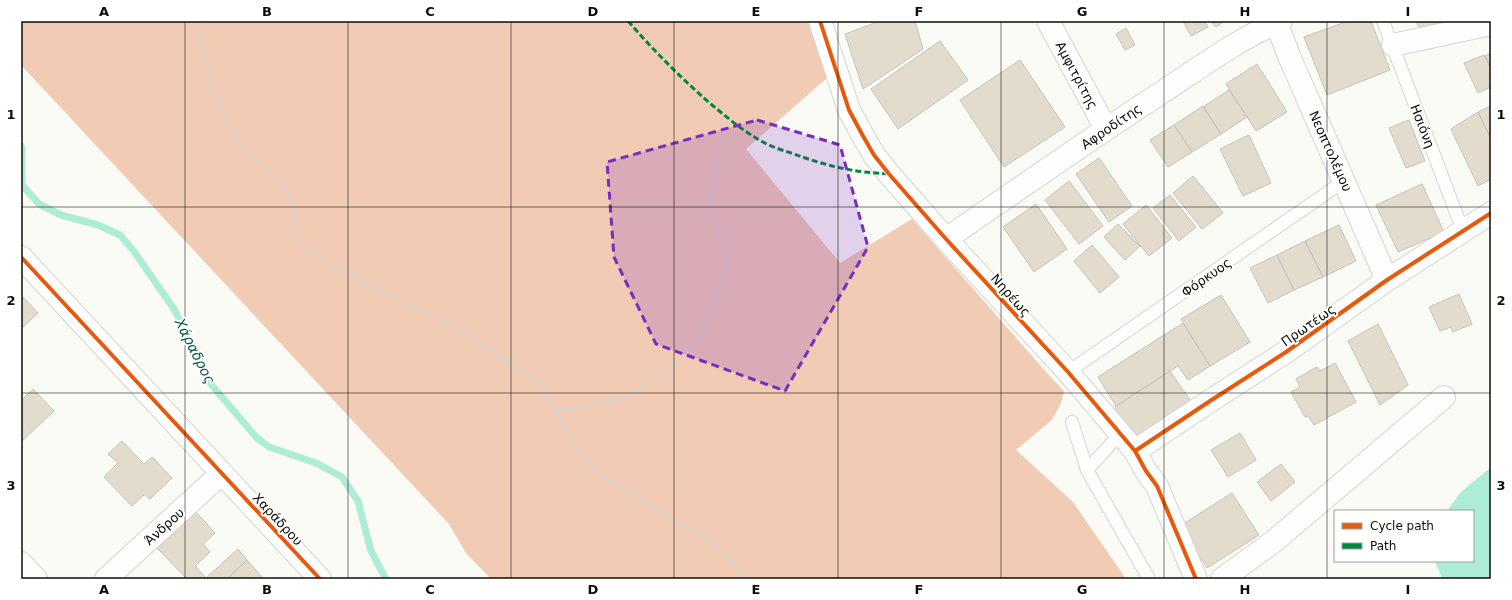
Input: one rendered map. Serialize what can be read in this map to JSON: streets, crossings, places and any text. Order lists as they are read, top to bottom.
{
  "streets": {
    "street": [
      "Αμφιτρίτης",
      "Αφροδίτης",
      "Νεοπτολέμου",
      "Νηρέως",
      "Πρωτέως",
      "Χαράδρου",
      "Άνδρου"
    ],
    "lane": ["Ησιόνη", "Φόρκυος"]
  },
  "crossings": [
    ["Αμφιτρίτης", "Αφροδίτης"],
    ["Αφροδίτης", "Νεοπτολέμου"],
    ["Αφροδίτης", "Νηρέως"],
    ["Ησιόνη", "Πρωτέως"],
    ["Νεοπτολέμου", "Φόρκυος"],
    ["Νεοπτολέμου", "Πρωτέως"],
    ["Φόρκυος", "Νηρέως"],
    ["Νηρέως", "Πρωτέως"],
    ["Χαράδρου", "Άνδρου"]
  ],
  "water": ["Χάραδρος"],
  "legend": ["Cycle path", "Path"],
  "grid": {
    "columns": [
      "A",
      "B",
      "C",
      "D",
      "E",
      "F",
      "G",
      "H",
      "I"
    ],
    "rows": ["1", "2", "3"]
  }
}
